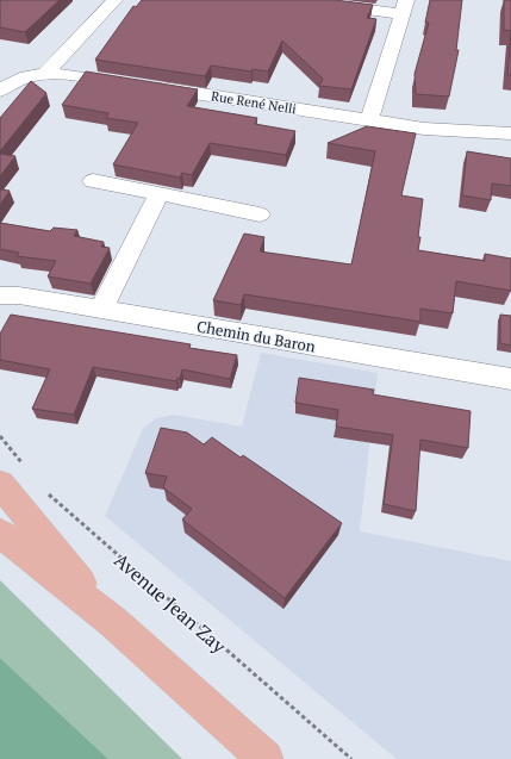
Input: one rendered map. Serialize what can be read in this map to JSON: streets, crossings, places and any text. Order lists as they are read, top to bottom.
{
  "streets": {
    "street": ["Rue René Nelli", "Chemin du Baron"],
    "path": ["Avenue Jean Zay"]
  }
}
